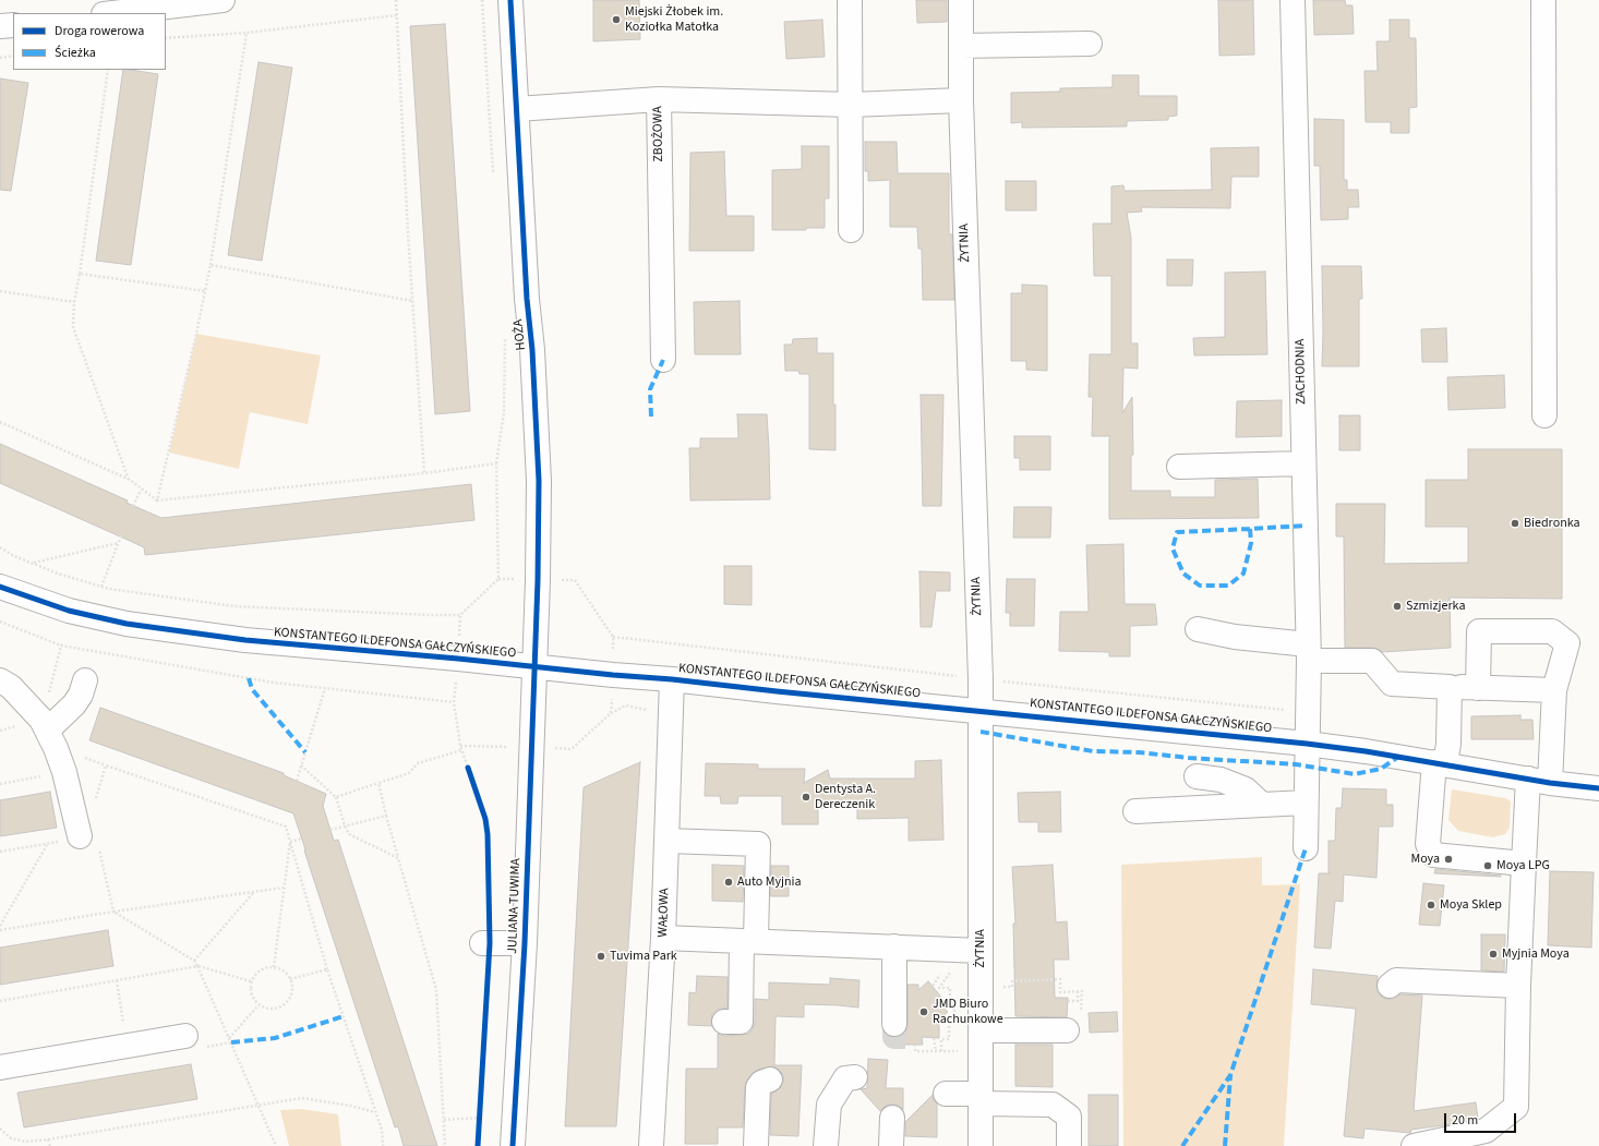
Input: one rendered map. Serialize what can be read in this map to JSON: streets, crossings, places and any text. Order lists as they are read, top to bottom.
{
  "streets": {
    "street": [
      "ZBOŻOWA",
      "ŻYTNIA",
      "HOŻA",
      "ZACHODNIA",
      "KONSTANTEGO ILDEFONSA GAŁCZYŃSKIEGO",
      "JULIANA TUWIMA",
      "WAŁOWA"
    ]
  },
  "crossings": [
    ["ZBOŻOWA", "ŻYTNIA"],
    ["ŻYTNIA", "KONSTANTEGO ILDEFONSA GAŁCZYŃSKIEGO"],
    ["HOŻA", "KONSTANTEGO ILDEFONSA GAŁCZYŃSKIEGO"],
    ["HOŻA", "JULIANA TUWIMA"],
    ["ZACHODNIA", "KONSTANTEGO ILDEFONSA GAŁCZYŃSKIEGO"],
    ["KONSTANTEGO ILDEFONSA GAŁCZYŃSKIEGO", "JULIANA TUWIMA"],
    ["KONSTANTEGO ILDEFONSA GAŁCZYŃSKIEGO", "WAŁOWA"]
  ],
  "places": [
    "Miejski Żłobek im. Koziołka Matołka",
    "Biedronka",
    "Szmizjerka",
    "Dentysta A. Dereczenik",
    "Moya",
    "Moya LPG",
    "Auto Myjnia",
    "Moya Sklep",
    "Myjnia Moya",
    "Tuvima Park",
    "JMD Biuro Rachunkowe"
  ],
  "legend": ["Droga rowerowa", "Ścieżka"],
  "scale_bar": "20 m"
}
